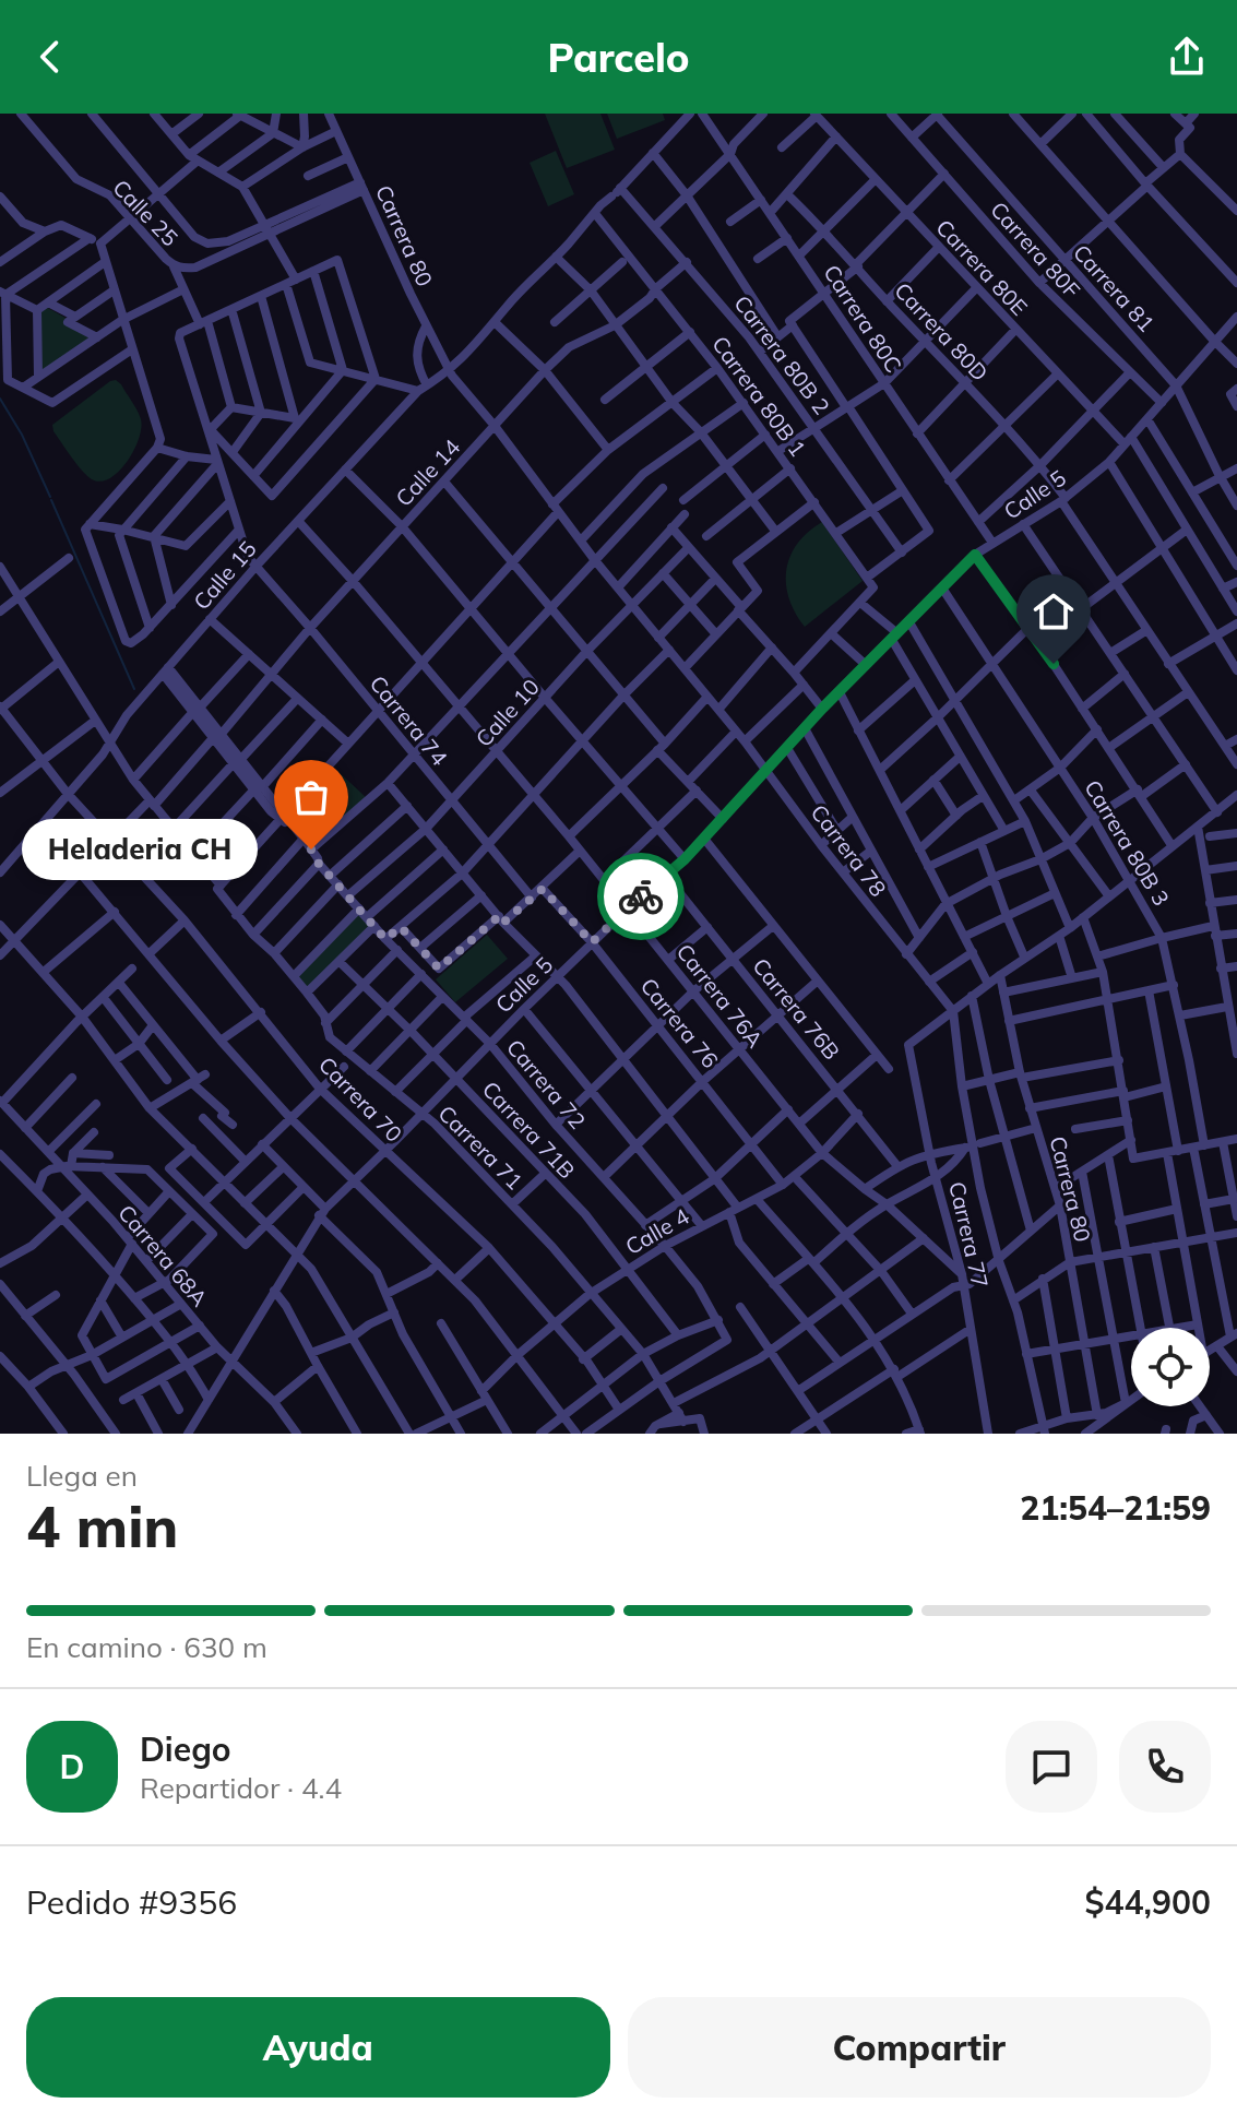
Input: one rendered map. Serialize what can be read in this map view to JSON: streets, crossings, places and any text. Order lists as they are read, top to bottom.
{
  "streets": {
    "street": [
      "Calle 25",
      "Carrera 80",
      "Carrera 80F",
      "Carrera 80E",
      "Carrera 81",
      "Carrera 80C",
      "Carrera 80D",
      "Carrera 80B 2",
      "Carrera 80B 1",
      "Calle 14",
      "Calle 5",
      "Calle 15",
      "Calle 10",
      "Carrera 74",
      "Carrera 80B 3",
      "Carrera 78",
      "Carrera 76A",
      "Carrera 76B",
      "Carrera 76",
      "Carrera 72",
      "Carrera 70",
      "Carrera 71B",
      "Carrera 71",
      "Calle 4",
      "Carrera 77",
      "Carrera 68A"
    ]
  },
  "crossings": [
    ["Calle 25", "Carrera 80"],
    ["Carrera 80", "Calle 15"],
    ["Carrera 80", "Carrera 78"],
    ["Carrera 80F", "Calle 5"],
    ["Carrera 80E", "Calle 5"],
    ["Carrera 81", "Calle 5"],
    ["Carrera 80C", "Calle 5"],
    ["Carrera 80D", "Calle 5"],
    ["Carrera 80B 2", "Calle 14"],
    ["Carrera 80B 2", "Calle 15"],
    ["Carrera 80B 1", "Calle 14"],
    ["Carrera 80B 1", "Calle 15"],
    ["Calle 14", "Carrera 74"],
    ["Calle 14", "Carrera 78"],
    ["Calle 14", "Carrera 76A"],
    ["Calle 14", "Carrera 72"],
    ["Calle 14", "Carrera 70"],
    ["Calle 14", "Carrera 71"],
    ["Calle 5", "Carrera 80B 3"],
    ["Calle 5", "Carrera 78"],
    ["Calle 5", "Carrera 76A"],
    ["Calle 5", "Carrera 76B"],
    ["Calle 5", "Carrera 76"],
    ["Calle 5", "Carrera 72"],
    ["Calle 5", "Carrera 70"],
    ["Calle 5", "Carrera 71B"],
    ["Calle 5", "Carrera 71"],
    ["Calle 5", "Carrera 68A"],
    ["Calle 15", "Carrera 74"],
    ["Calle 15", "Carrera 78"],
    ["Calle 15", "Carrera 76A"],
    ["Calle 15", "Carrera 72"],
    ["Calle 15", "Carrera 70"],
    ["Calle 15", "Carrera 71"],
    ["Calle 10", "Carrera 74"],
    ["Calle 10", "Carrera 78"],
    ["Calle 10", "Carrera 76A"],
    ["Calle 10", "Carrera 72"],
    ["Carrera 78", "Carrera 77"],
    ["Carrera 76A", "Calle 4"],
    ["Carrera 76A", "Carrera 77"],
    ["Carrera 76B", "Calle 4"],
    ["Carrera 76", "Calle 4"],
    ["Carrera 72", "Carrera 71"],
    ["Carrera 72", "Calle 4"],
    ["Carrera 70", "Calle 4"],
    ["Carrera 71B", "Calle 4"],
    ["Carrera 71", "Calle 4"]
  ],
  "places": ["Heladeria CH"],
  "page": {
    "header": "Parcelo",
    "bubble": "Heladeria CH",
    "heading": ["4 min", "Llega en", "21:54–21:59"],
    "panel": [
      "Diego",
      "Repartidor · 4.4",
      "Pedido #9356",
      "$44,900"
    ],
    "bar": "En camino · 630 m",
    "round": "D",
    "buttons": ["Ayuda", "Compartir"]
  }
}
